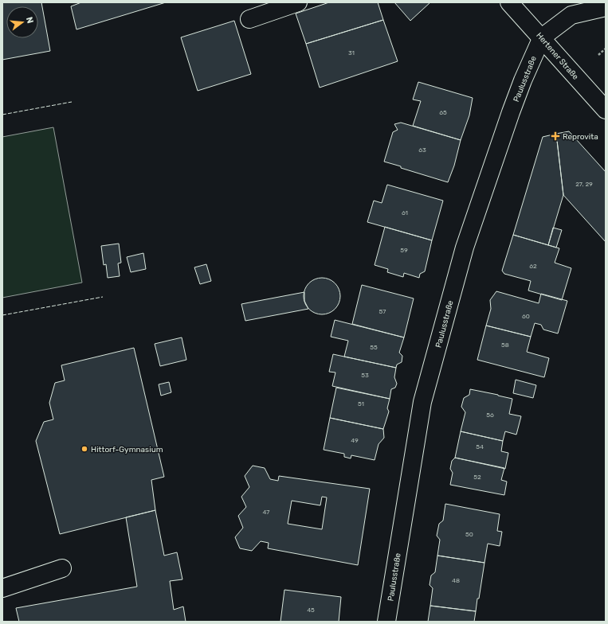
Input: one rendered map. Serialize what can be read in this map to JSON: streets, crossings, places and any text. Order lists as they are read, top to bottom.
{
  "streets": {
    "street": ["Hertener Straße", "Paulusstraße"]
  },
  "crossings": [
    ["Hertener Straße", "Paulusstraße"]
  ],
  "places": {
    "health": ["Reprovita"],
    "other": ["Hittorf-Gymnasium"]
  },
  "house_numbers": [
    "31",
    "65",
    "63",
    "27, 29",
    "61",
    "59",
    "62",
    "57",
    "60",
    "58",
    "55",
    "53",
    "51",
    "56",
    "49",
    "54",
    "52",
    "47",
    "50",
    "48",
    "45"
  ],
  "north": "right"
}
